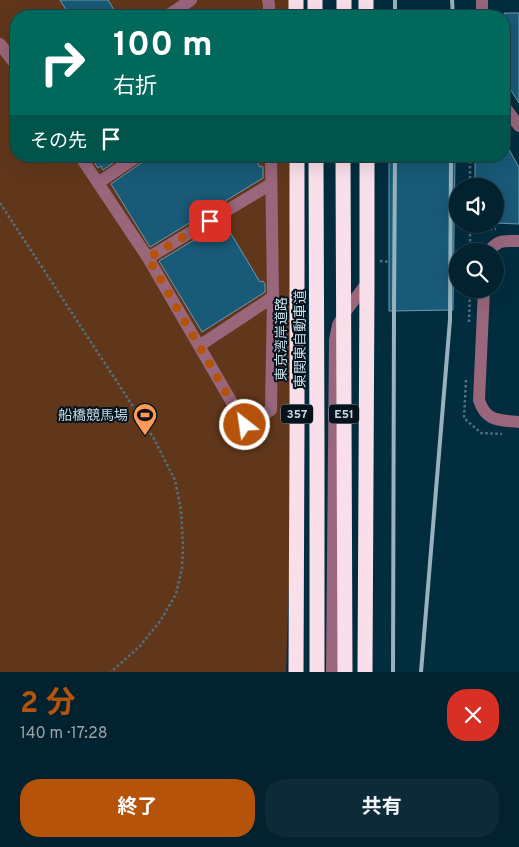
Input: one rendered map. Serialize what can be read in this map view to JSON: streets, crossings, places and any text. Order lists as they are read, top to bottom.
{
  "streets": {
    "highway": [
      "東京湾岸道路",
      "東関東自動車道",
      "357",
      "E51"
    ]
  },
  "places": {
    "sports": ["船橋競馬場"]
  },
  "page": {
    "turn": ["100 m", "右折"],
    "then": "その先",
    "heading": ["2 分", "140 m · 17:28"],
    "buttons": ["終了", "共有"]
  }
}
